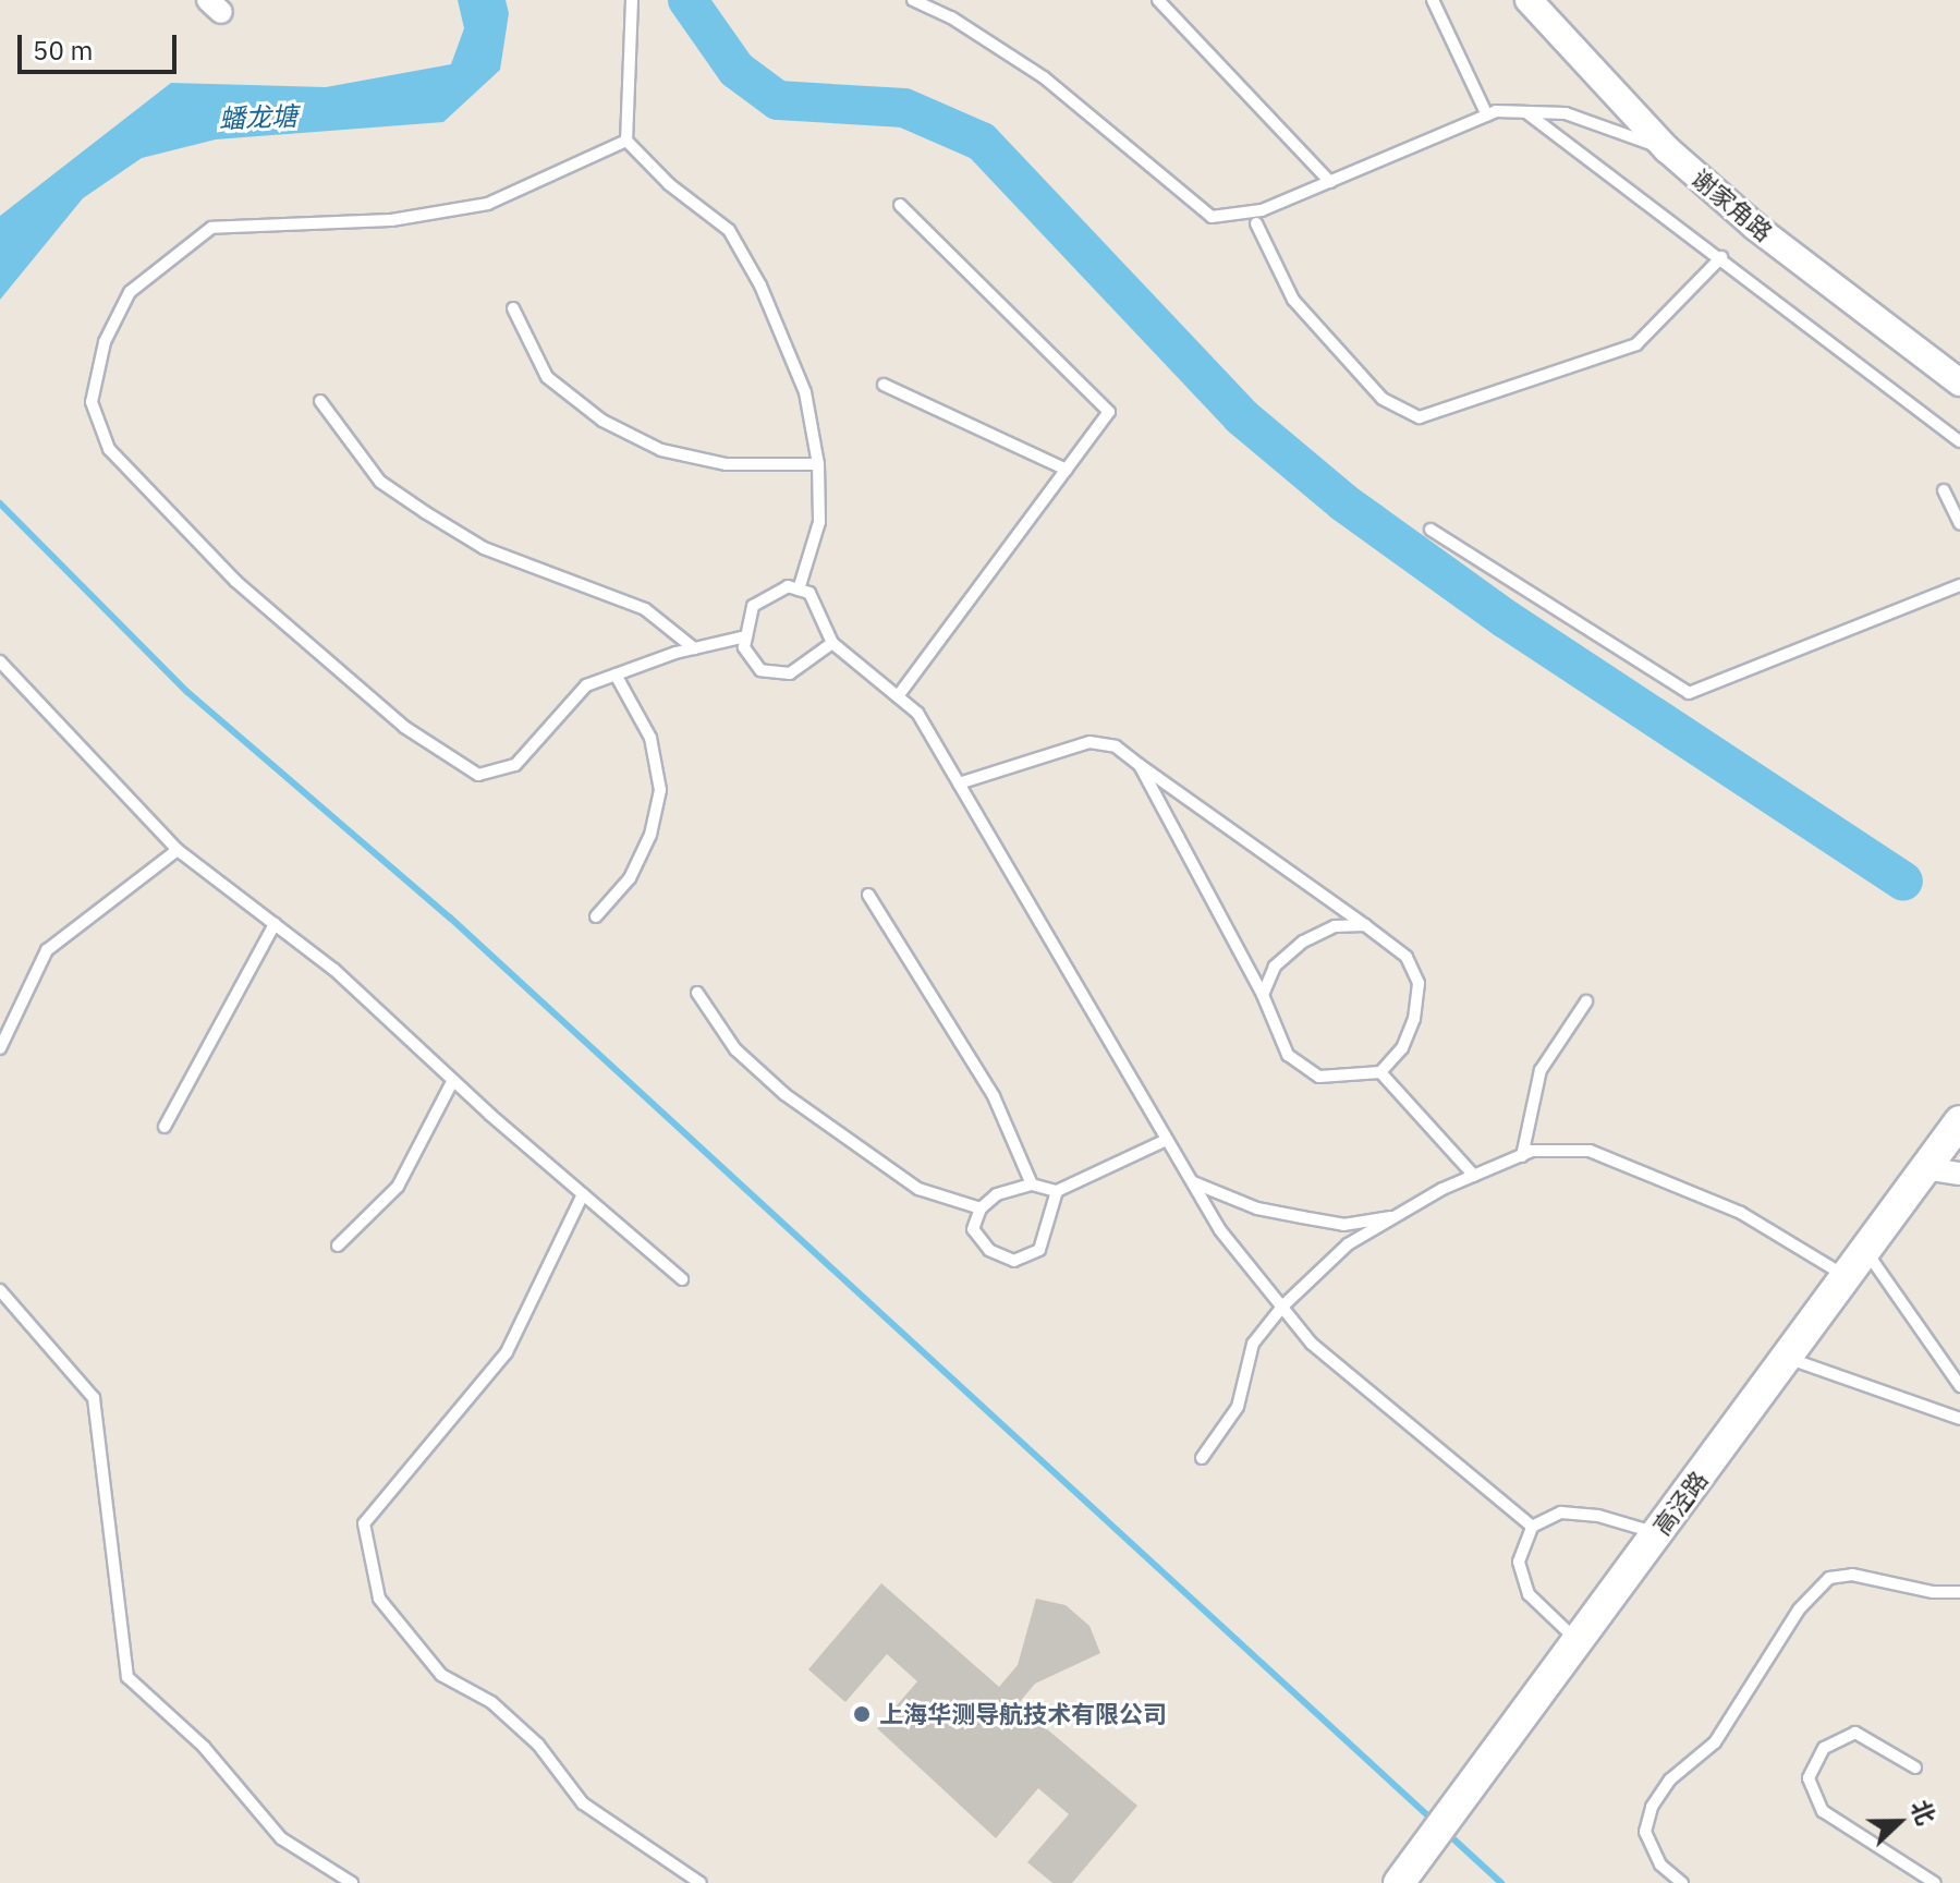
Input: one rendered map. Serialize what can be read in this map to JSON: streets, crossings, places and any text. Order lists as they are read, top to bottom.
{
  "streets": {
    "main road": ["高泾路"],
    "street": ["谢家角路"]
  },
  "water": ["蟠龙塘"],
  "places": ["上海华测导航技术有限公司"],
  "scale_bar": "50 m",
  "north": "right"
}
